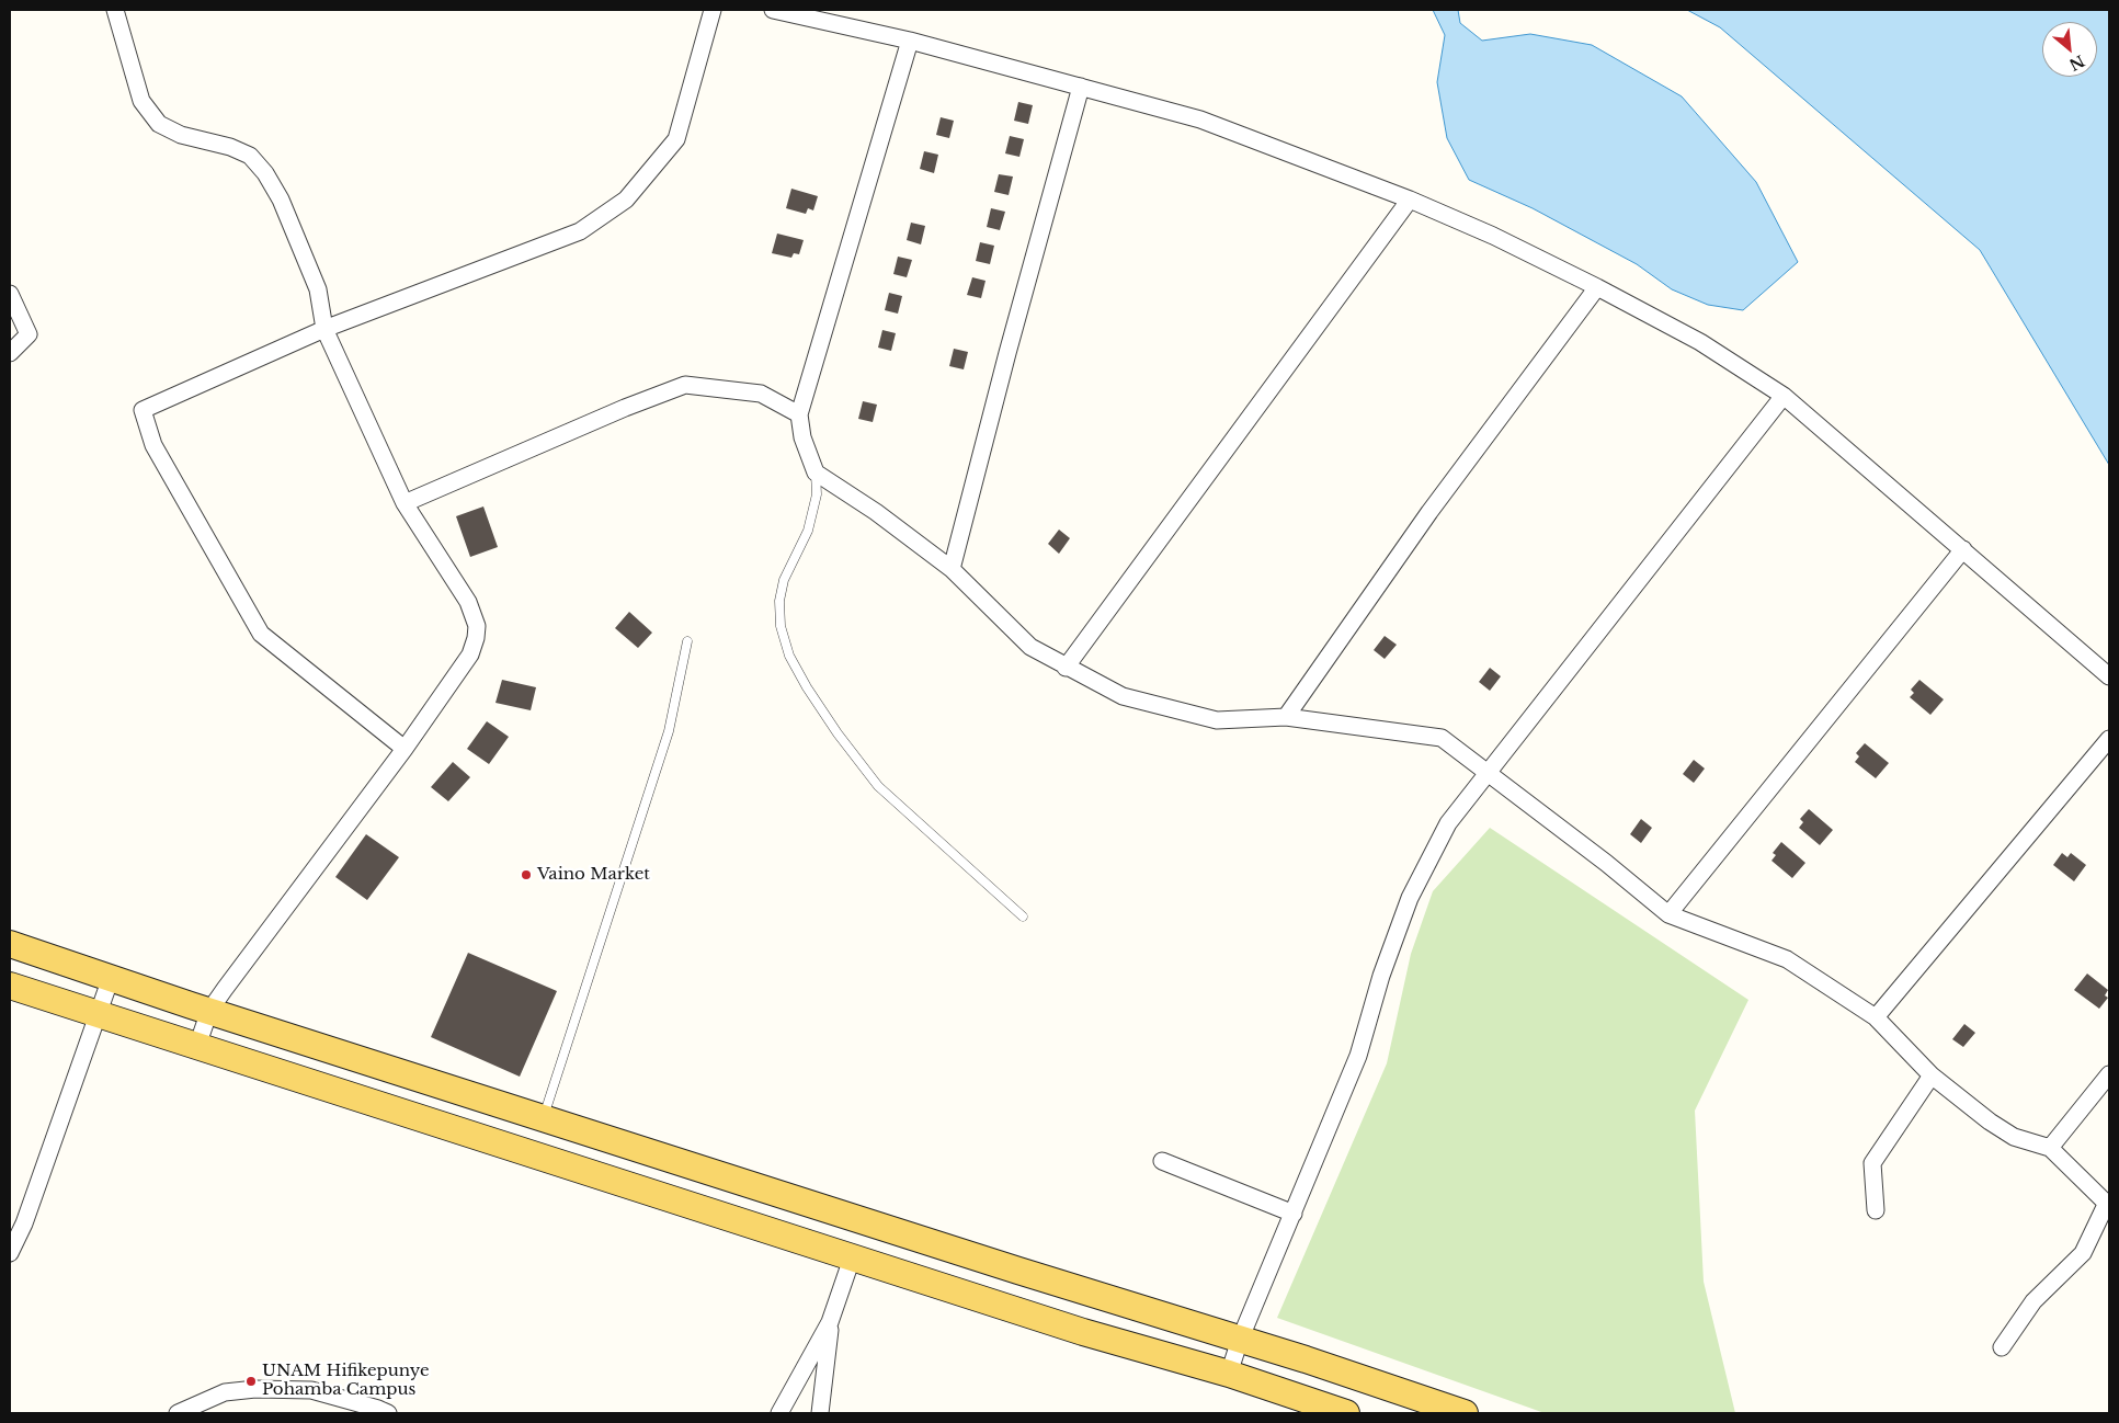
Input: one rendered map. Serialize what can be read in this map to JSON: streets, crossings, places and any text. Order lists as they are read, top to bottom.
{
  "places": ["Vaino Market", "UNAM Hifikepunye Pohamba Campus"],
  "north": "bottom right"
}
